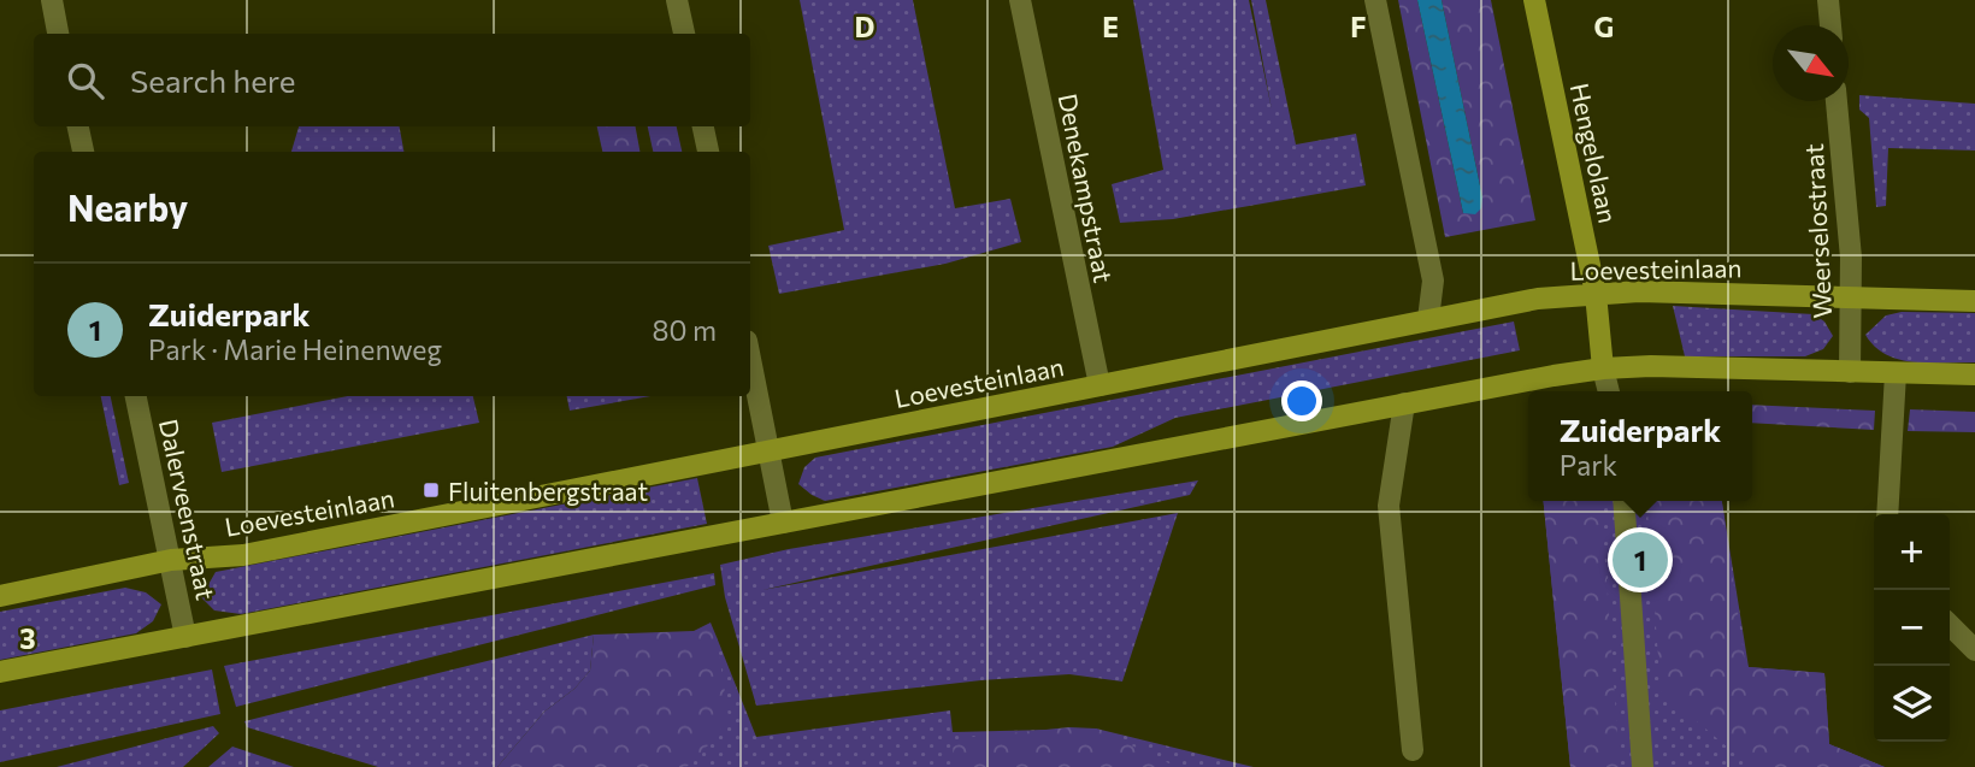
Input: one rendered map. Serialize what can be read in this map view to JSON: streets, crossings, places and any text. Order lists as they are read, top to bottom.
{
  "streets": {
    "main road": ["Hengelolaan", "Loevesteinlaan"],
    "street": ["Denekampstraat", "Weerselostraat", "Dalerveenstraat"]
  },
  "crossings": [
    ["Hengelolaan", "Loevesteinlaan"],
    ["Denekampstraat", "Loevesteinlaan"],
    ["Weerselostraat", "Loevesteinlaan"],
    ["Loevesteinlaan", "Dalerveenstraat"]
  ],
  "places": {
    "transit": ["Fluitenbergstraat"]
  },
  "north": "bottom right",
  "page": {
    "search": "Search here",
    "heading": "Nearby",
    "list": [
      {
        "mark": "1",
        "name": "Zuiderpark",
        "note": "Park · Marie Heinenweg",
        "value": "80 m"
      }
    ],
    "popup": ["Zuiderpark", "Park"],
    "map_buttons": ["+", "−"],
    "pins": "1"
  },
  "grid": {
    "columns": [
      "D",
      "E",
      "F",
      "G"
    ],
    "rows": ["3"]
  }
}
